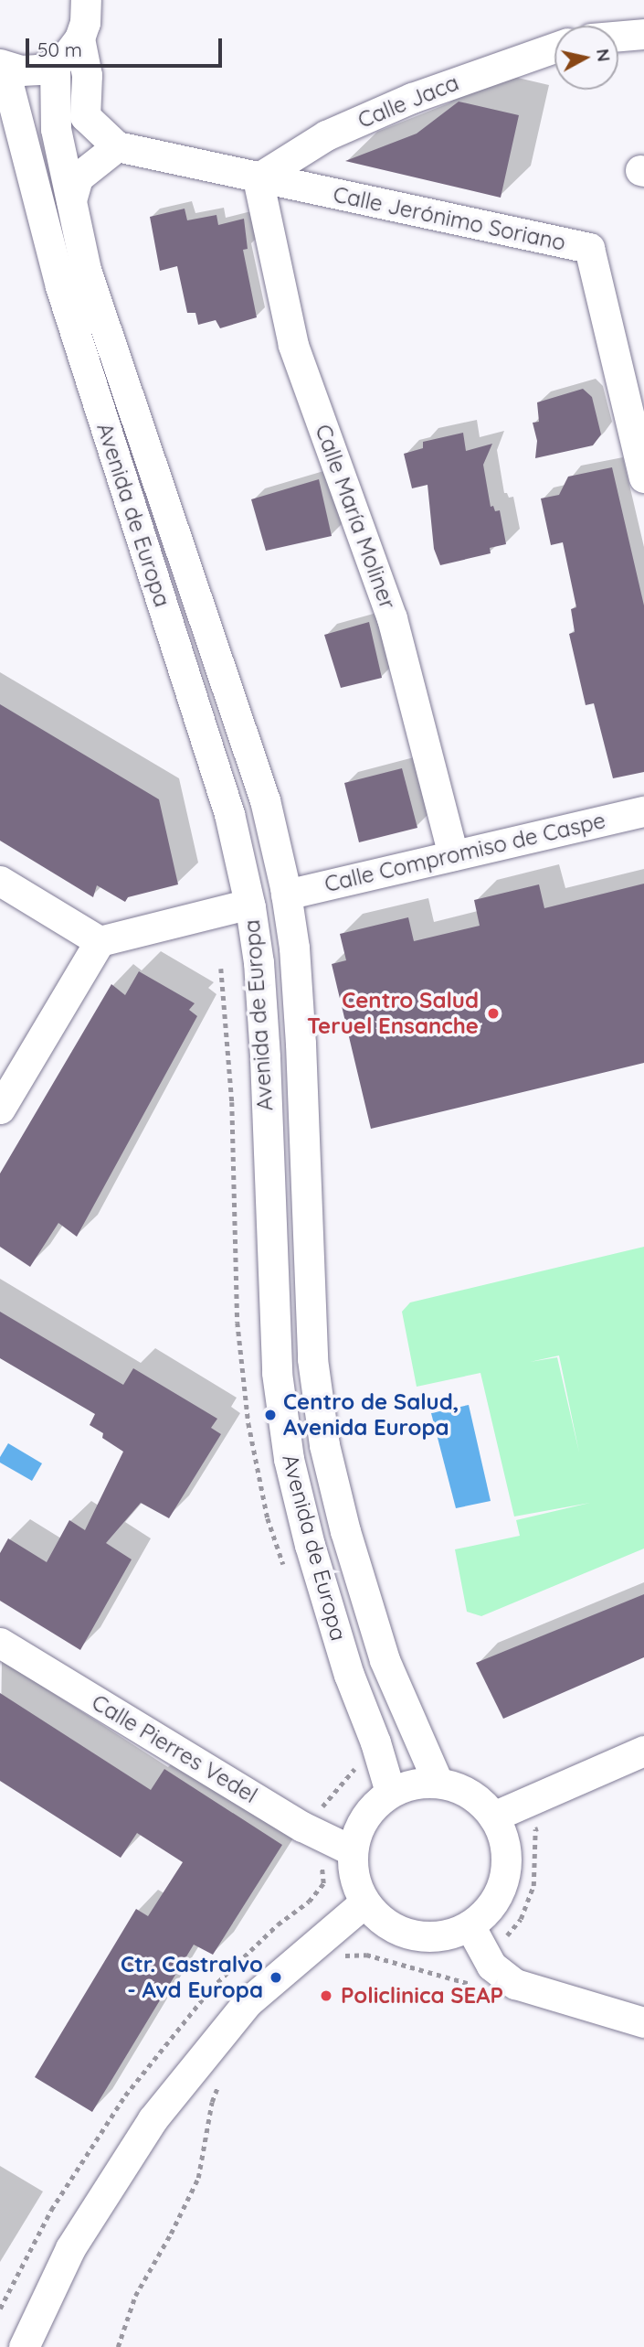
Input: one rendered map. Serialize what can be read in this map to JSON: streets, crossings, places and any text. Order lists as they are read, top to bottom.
{
  "streets": {
    "street": [
      "Calle Jaca",
      "Calle Jerónimo Soriano",
      "Avenida de Europa",
      "Calle María Moliner",
      "Calle Compromiso de Caspe",
      "Calle Pierres Vedel"
    ]
  },
  "crossings": [
    ["Calle Jaca", "Calle Jerónimo Soriano"],
    ["Calle Jaca", "Calle María Moliner"],
    ["Calle Jerónimo Soriano", "Calle María Moliner"],
    ["Avenida de Europa", "Calle Compromiso de Caspe"],
    ["Avenida de Europa", "Calle Pierres Vedel"],
    ["Calle María Moliner", "Calle Compromiso de Caspe"]
  ],
  "places": [
    "Centro Salud Teruel Ensanche",
    "Centro de Salud, Avenida Europa",
    "Ctr. Castralvo - Avd Europa",
    "Policlinica SEAP"
  ],
  "scale_bar": "50 m",
  "north": "right"
}
